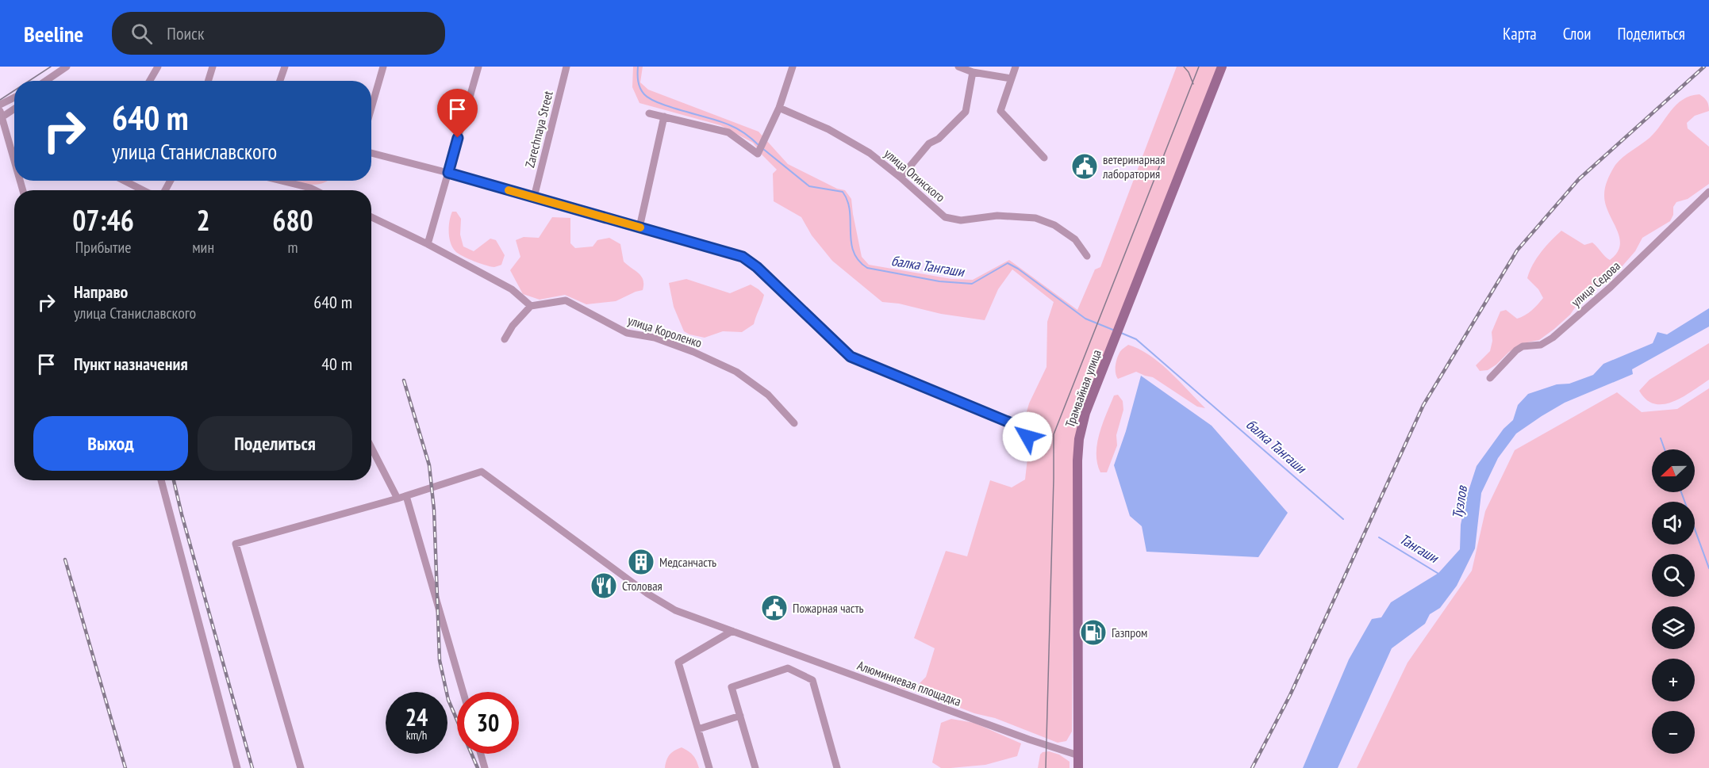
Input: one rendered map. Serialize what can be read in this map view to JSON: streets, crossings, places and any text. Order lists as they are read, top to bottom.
{
  "streets": {
    "main road": ["Трамвайная улица"],
    "street": [
      "Zarechnaya Street",
      "улица Огинского",
      "улица Седова",
      "улица Короленко",
      "Алюминиевая площадка"
    ]
  },
  "crossings": [
    ["Трамвайная улица", "Алюминиевая площадка"]
  ],
  "water": ["балка Тангаши", "Тузлов", "Тангаши"],
  "places": {
    "public building": ["ветеринарная лаборатория", "Пожарная часть"],
    "building": ["Медсанчасть"],
    "restaurant": ["Столовая"],
    "fuel station": ["Газпром"]
  },
  "north": "left",
  "page": {
    "header": "Beeline",
    "search": "Поиск",
    "nav": ["Карта", "Слои", "Поделиться"],
    "turn": ["640 m", "улица Станиславского"],
    "eta": [
      "07:46",
      "Прибытие",
      "2",
      "мин",
      "680",
      "m"
    ],
    "list": [
      {
        "name": "Направо",
        "note": "улица Станиславского",
        "value": "640 m"
      },
      {
        "name": "Пункт назначения",
        "value": "40 m"
      }
    ],
    "buttons": ["Выход", "Поделиться"],
    "map_buttons": ["+", "−"],
    "speed": "24 km/h",
    "limit": "30"
  }
}
